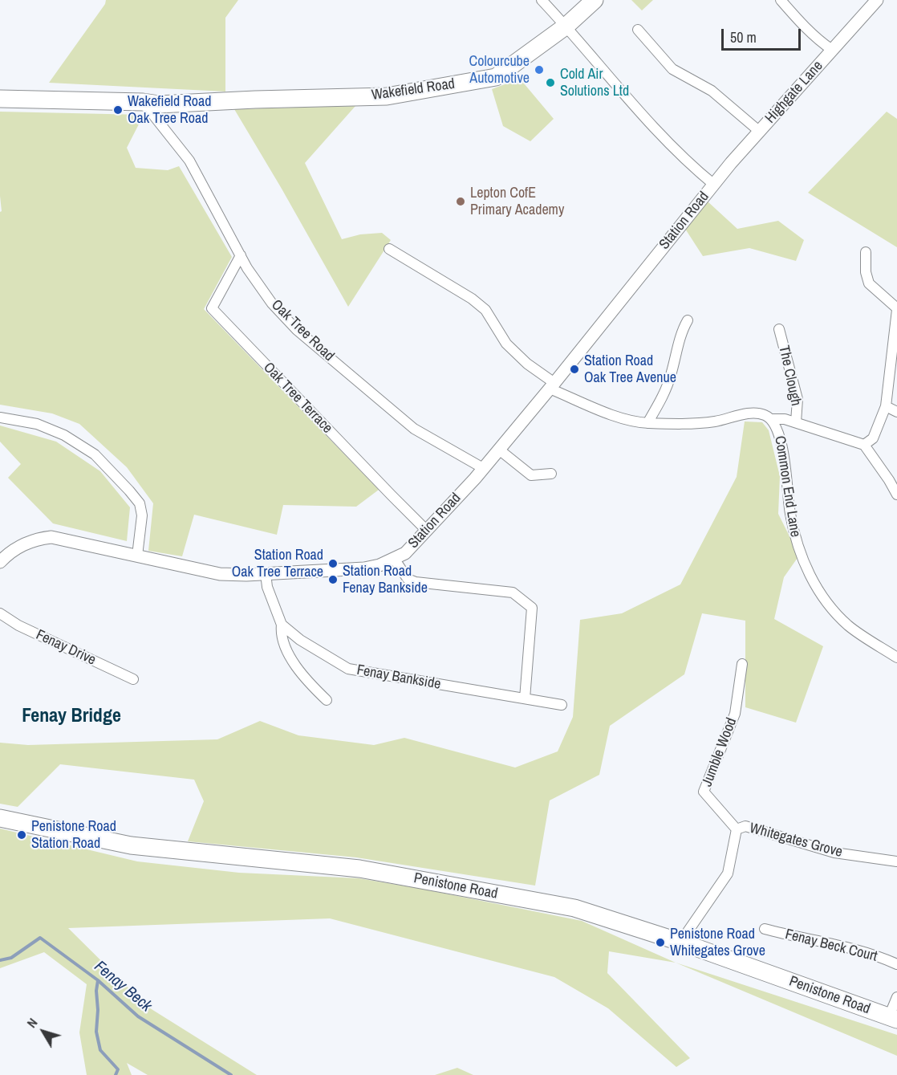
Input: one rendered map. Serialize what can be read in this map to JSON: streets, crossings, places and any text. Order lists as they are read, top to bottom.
{
  "streets": {
    "highway": ["Wakefield Road", "Penistone Road"],
    "street": [
      "Highgate Lane",
      "Station Road",
      "Oak Tree Road",
      "The Clough",
      "Oak Tree Terrace",
      "Common End Lane",
      "Fenay Drive",
      "Fenay Bankside",
      "Jumble Wood",
      "Whitegates Grove",
      "Fenay Beck Court"
    ]
  },
  "crossings": [
    ["Wakefield Road", "Oak Tree Road"],
    ["Highgate Lane", "Station Road"],
    ["Station Road", "Oak Tree Road"],
    ["Station Road", "Oak Tree Terrace"],
    ["Station Road", "Common End Lane"],
    ["Station Road", "Fenay Bankside"],
    ["Oak Tree Road", "Oak Tree Terrace"],
    ["Jumble Wood", "Whitegates Grove"],
    ["Whitegates Grove", "Penistone Road"]
  ],
  "districts": ["Fenay Bridge"],
  "water": ["Fenay Beck"],
  "places": [
    "Colourcube Automotive",
    "Cold Air Solutions Ltd",
    "Wakefield Road Oak Tree Road",
    "Lepton CofE Primary Academy",
    "Station Road Oak Tree Avenue",
    "Station Road Oak Tree Terrace",
    "Station Road Fenay Bankside",
    "Penistone Road Station Road",
    "Penistone Road Whitegates Grove"
  ],
  "scale_bar": "50 m",
  "north": "top left"
}
